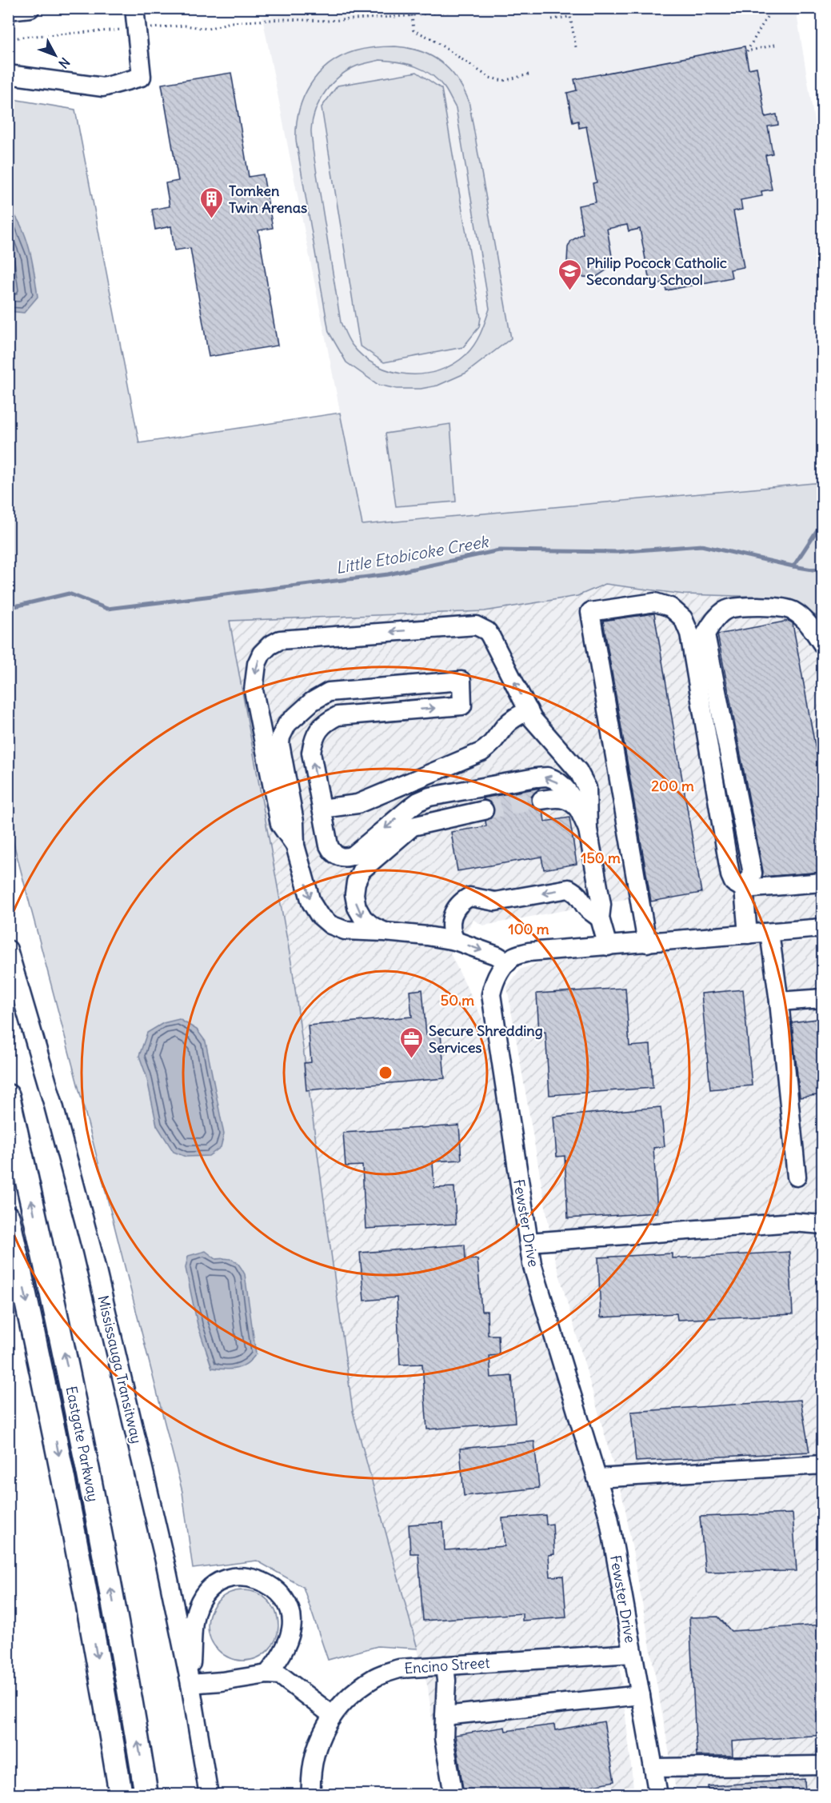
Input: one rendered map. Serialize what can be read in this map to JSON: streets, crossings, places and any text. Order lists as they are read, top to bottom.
{
  "streets": {
    "main road": ["Eastgate Parkway"],
    "street": ["Fewster Drive", "Mississauga Transitway", "Encino Street"]
  },
  "crossings": [
    ["Fewster Drive", "Encino Street"]
  ],
  "water": ["Little Etobicoke Creek"],
  "places": {
    "building": ["Tomken Twin Arenas"],
    "school or university": ["Philip Pocock Catholic Secondary School"],
    "office": ["Secure Shredding Services"]
  },
  "north": "bottom right",
  "rings": [
    "200 m",
    "150 m",
    "100 m",
    "50 m"
  ]
}
